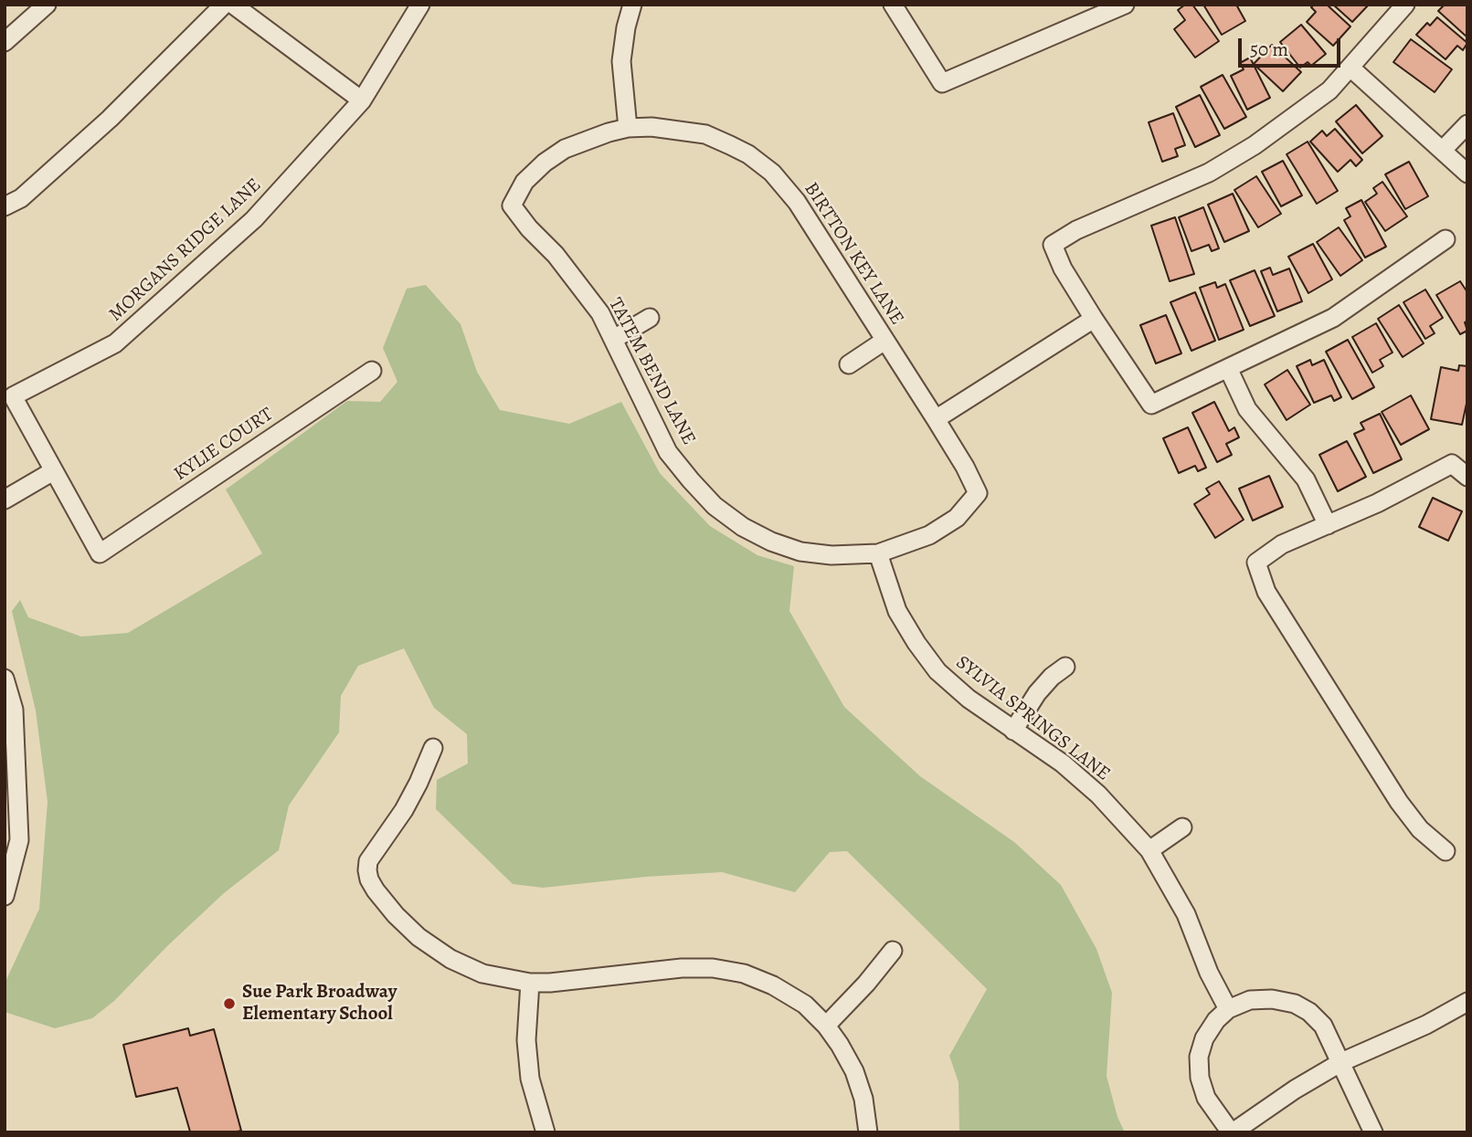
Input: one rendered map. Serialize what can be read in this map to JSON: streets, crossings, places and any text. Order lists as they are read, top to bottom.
{
  "streets": {
    "street": [
      "MORGANS RIDGE LANE",
      "BIRTTON KEY LANE",
      "TATEM BEND LANE",
      "KYLIE COURT",
      "SYLVIA SPRINGS LANE"
    ]
  },
  "crossings": [
    ["MORGANS RIDGE LANE", "KYLIE COURT"],
    ["BIRTTON KEY LANE", "TATEM BEND LANE"],
    ["TATEM BEND LANE", "SYLVIA SPRINGS LANE"]
  ],
  "places": ["Sue Park Broadway Elementary School"],
  "scale_bar": "50 m"
}
